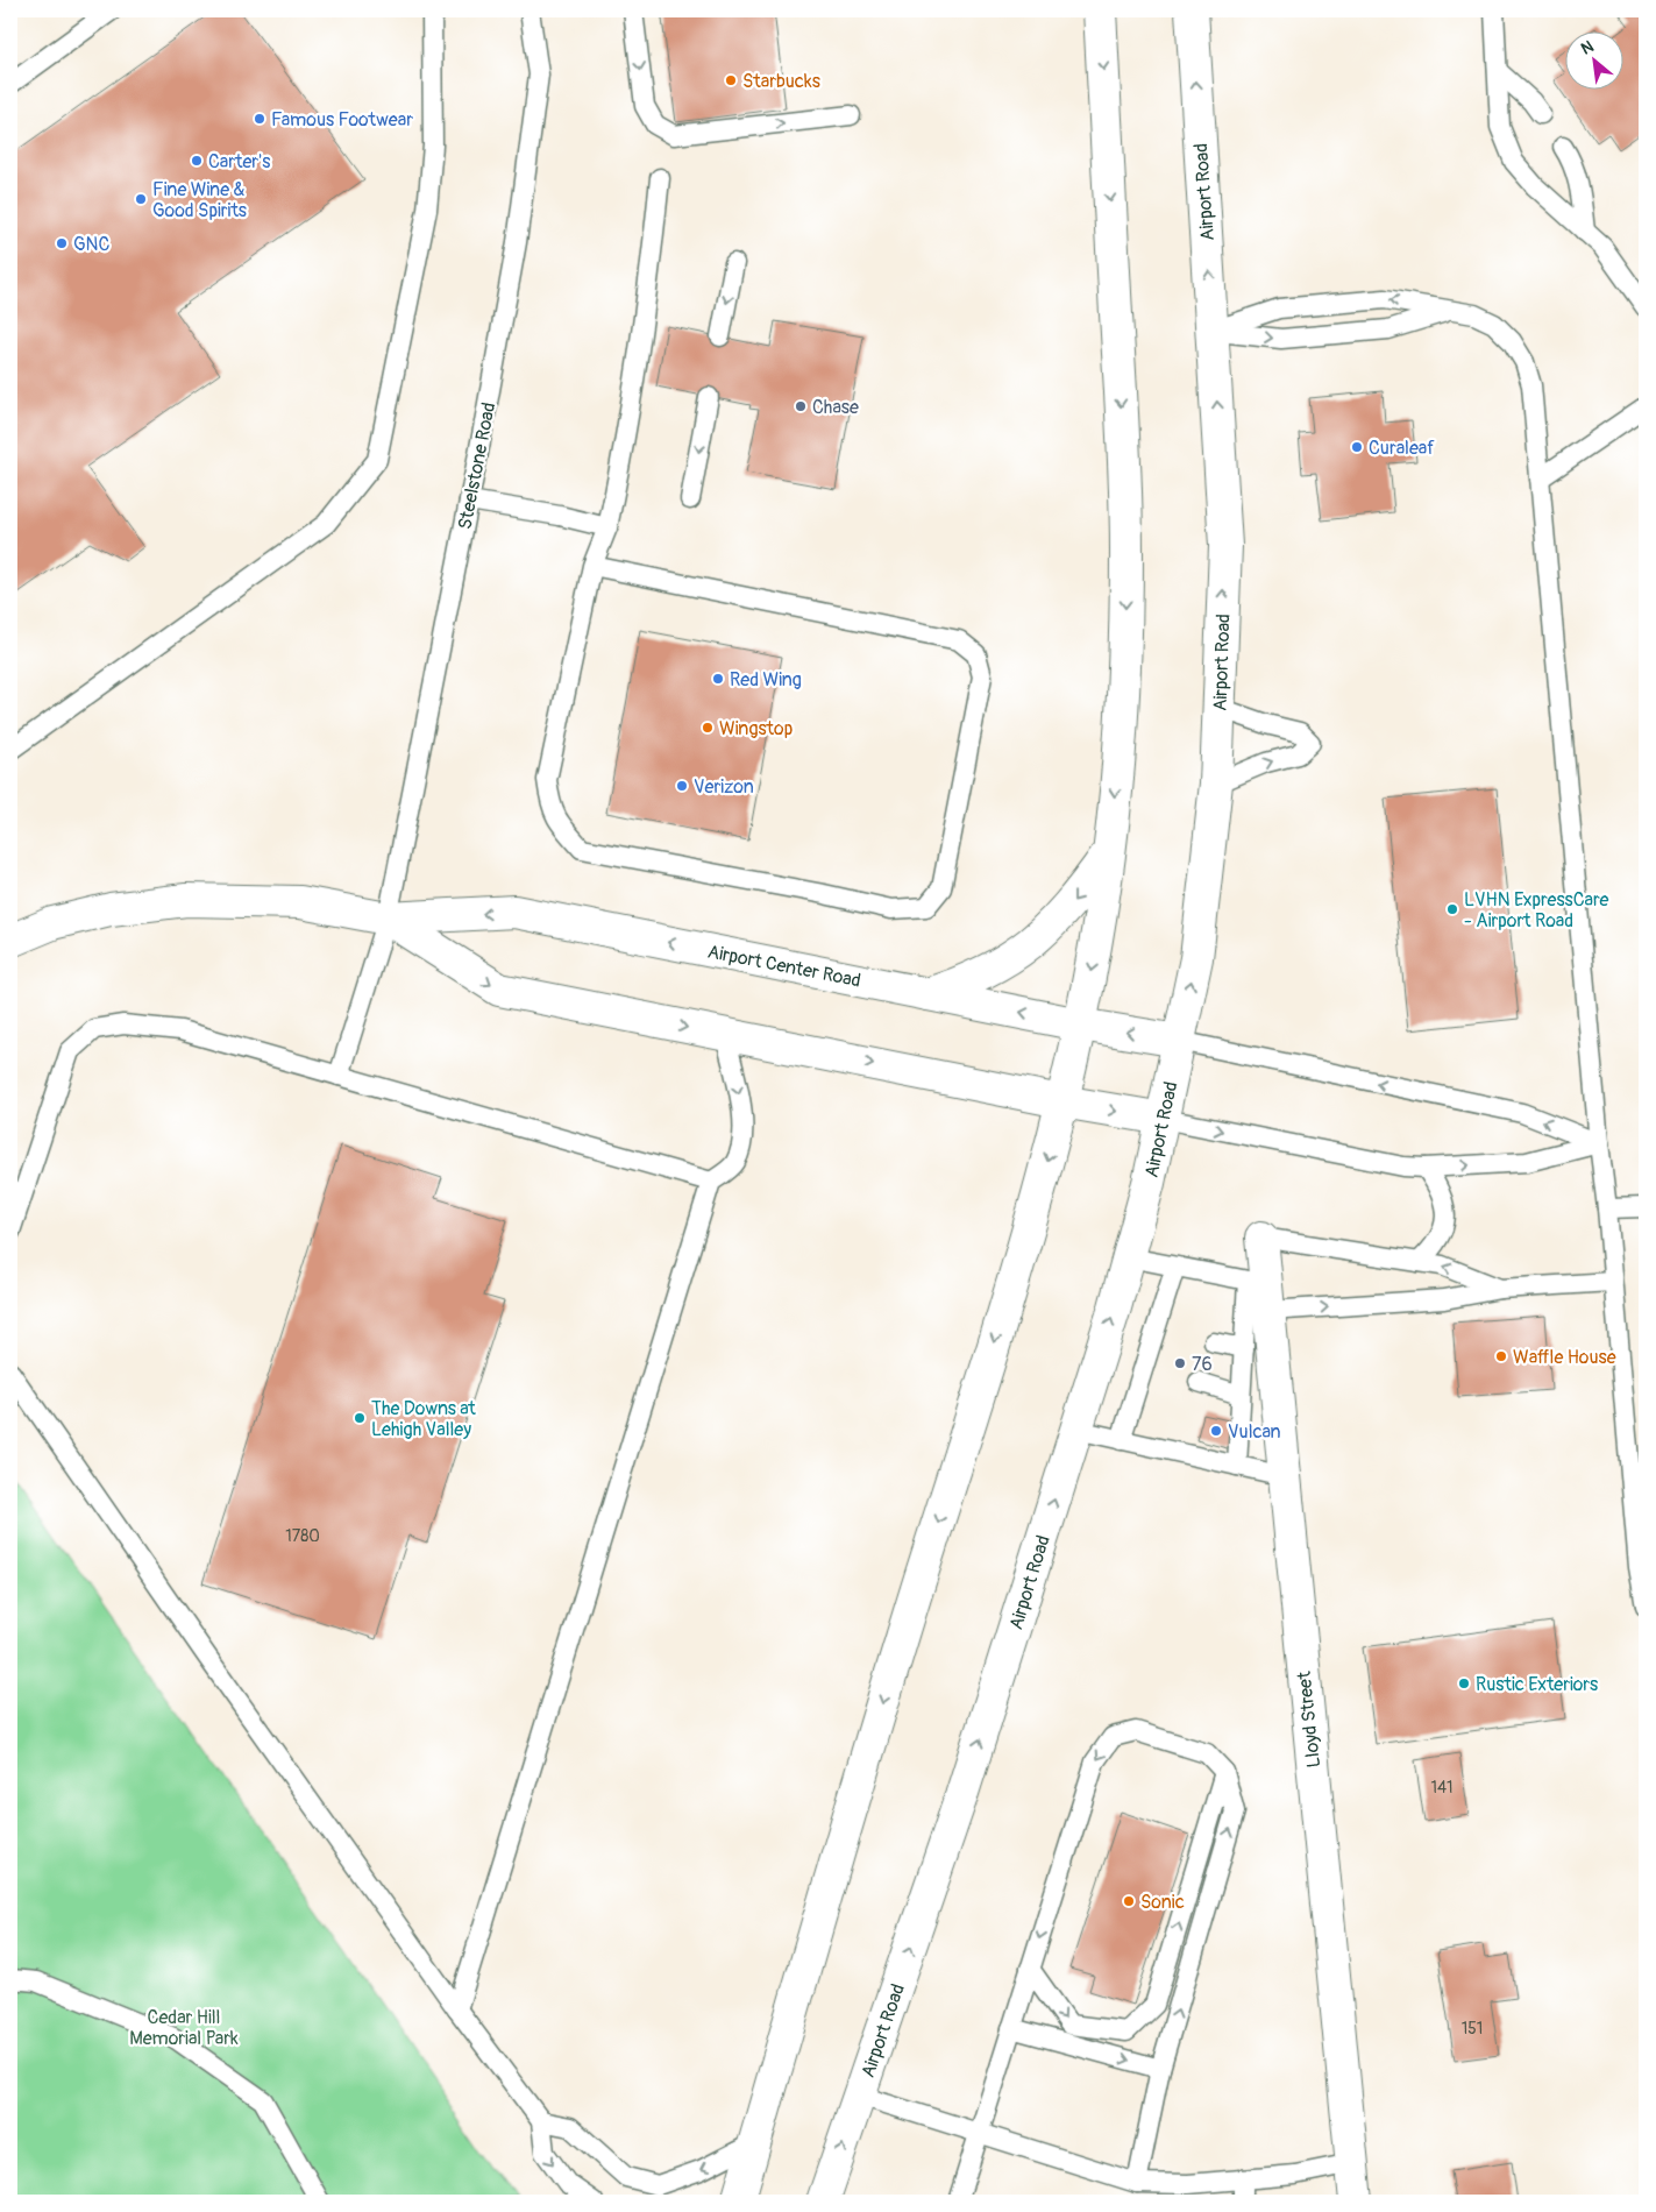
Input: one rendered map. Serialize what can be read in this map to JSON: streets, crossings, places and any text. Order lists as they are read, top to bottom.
{
  "streets": {
    "main road": ["Airport Road", "Airport Center Road", "Lloyd Street"],
    "lane": ["Steelstone Road"]
  },
  "crossings": [
    ["Airport Road", "Airport Center Road"],
    ["Steelstone Road", "Airport Center Road"]
  ],
  "parks": ["Cedar Hill Memorial Park"],
  "places": [
    "Starbucks",
    "Famous Footwear",
    "Carter's",
    "Fine Wine & Good Spirits",
    "GNC",
    "Chase",
    "Curaleaf",
    "Red Wing",
    "Wingstop",
    "Verizon",
    "LVHN ExpressCare - Airport Road",
    "Waffle House",
    "76",
    "The Downs at Lehigh Valley",
    "Vulcan",
    "Rustic Exteriors",
    "Sonic"
  ],
  "house_numbers": ["1780", "141", "151"],
  "north": "top left"
}
